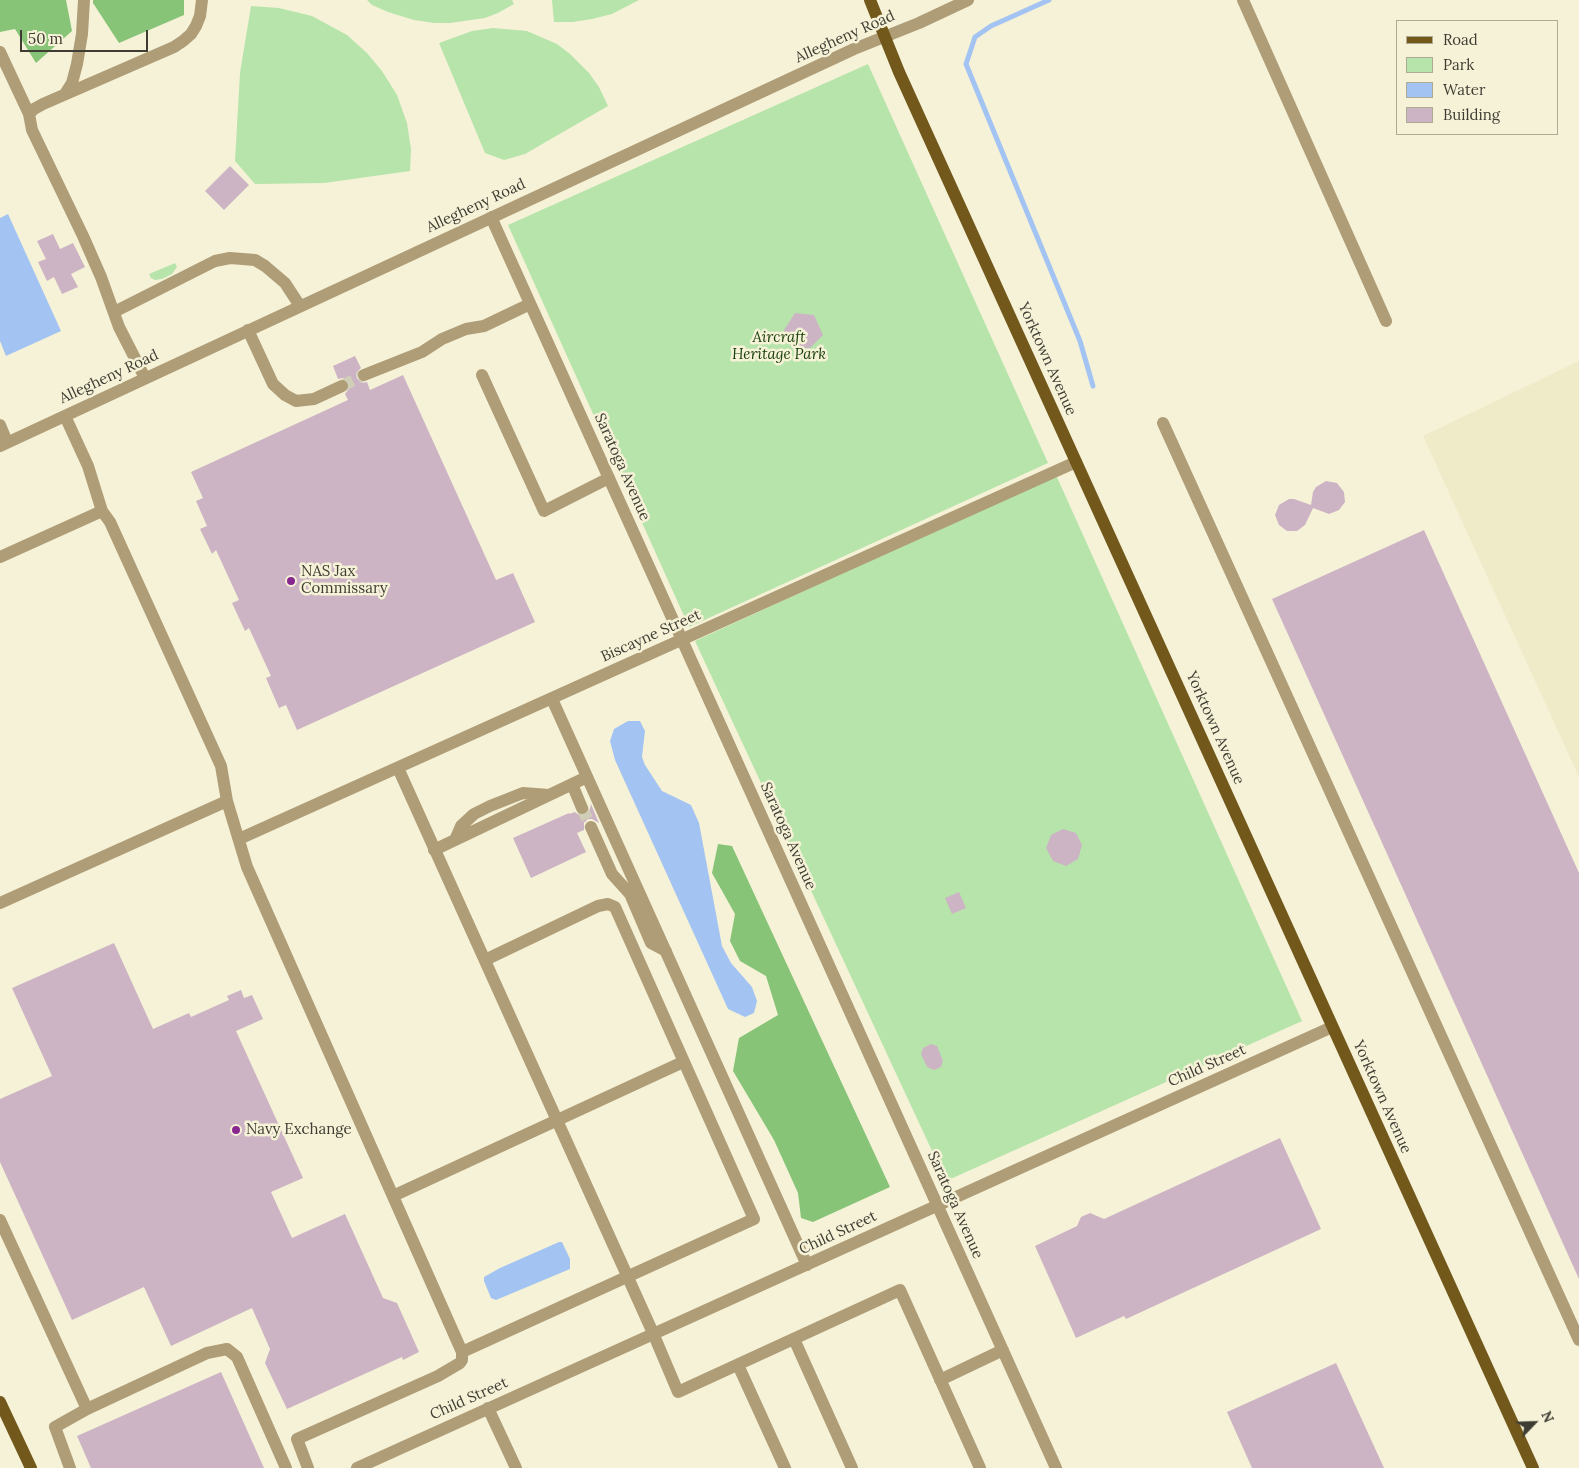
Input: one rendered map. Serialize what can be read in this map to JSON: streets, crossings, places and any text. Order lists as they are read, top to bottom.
{
  "streets": {
    "main road": ["Yorktown Avenue"],
    "street": [
      "Allegheny Road",
      "Saratoga Avenue",
      "Biscayne Street",
      "Child Street"
    ]
  },
  "crossings": [
    ["Allegheny Road", "Yorktown Avenue"],
    ["Allegheny Road", "Saratoga Avenue"],
    ["Yorktown Avenue", "Biscayne Street"],
    ["Yorktown Avenue", "Child Street"],
    ["Saratoga Avenue", "Biscayne Street"],
    ["Saratoga Avenue", "Child Street"]
  ],
  "parks": ["Aircraft Heritage Park"],
  "places": ["NAS Jax Commissary", "Navy Exchange"],
  "legend": [
    "Road",
    "Park",
    "Water",
    "Building"
  ],
  "scale_bar": "50 m",
  "north": "top right"
}
